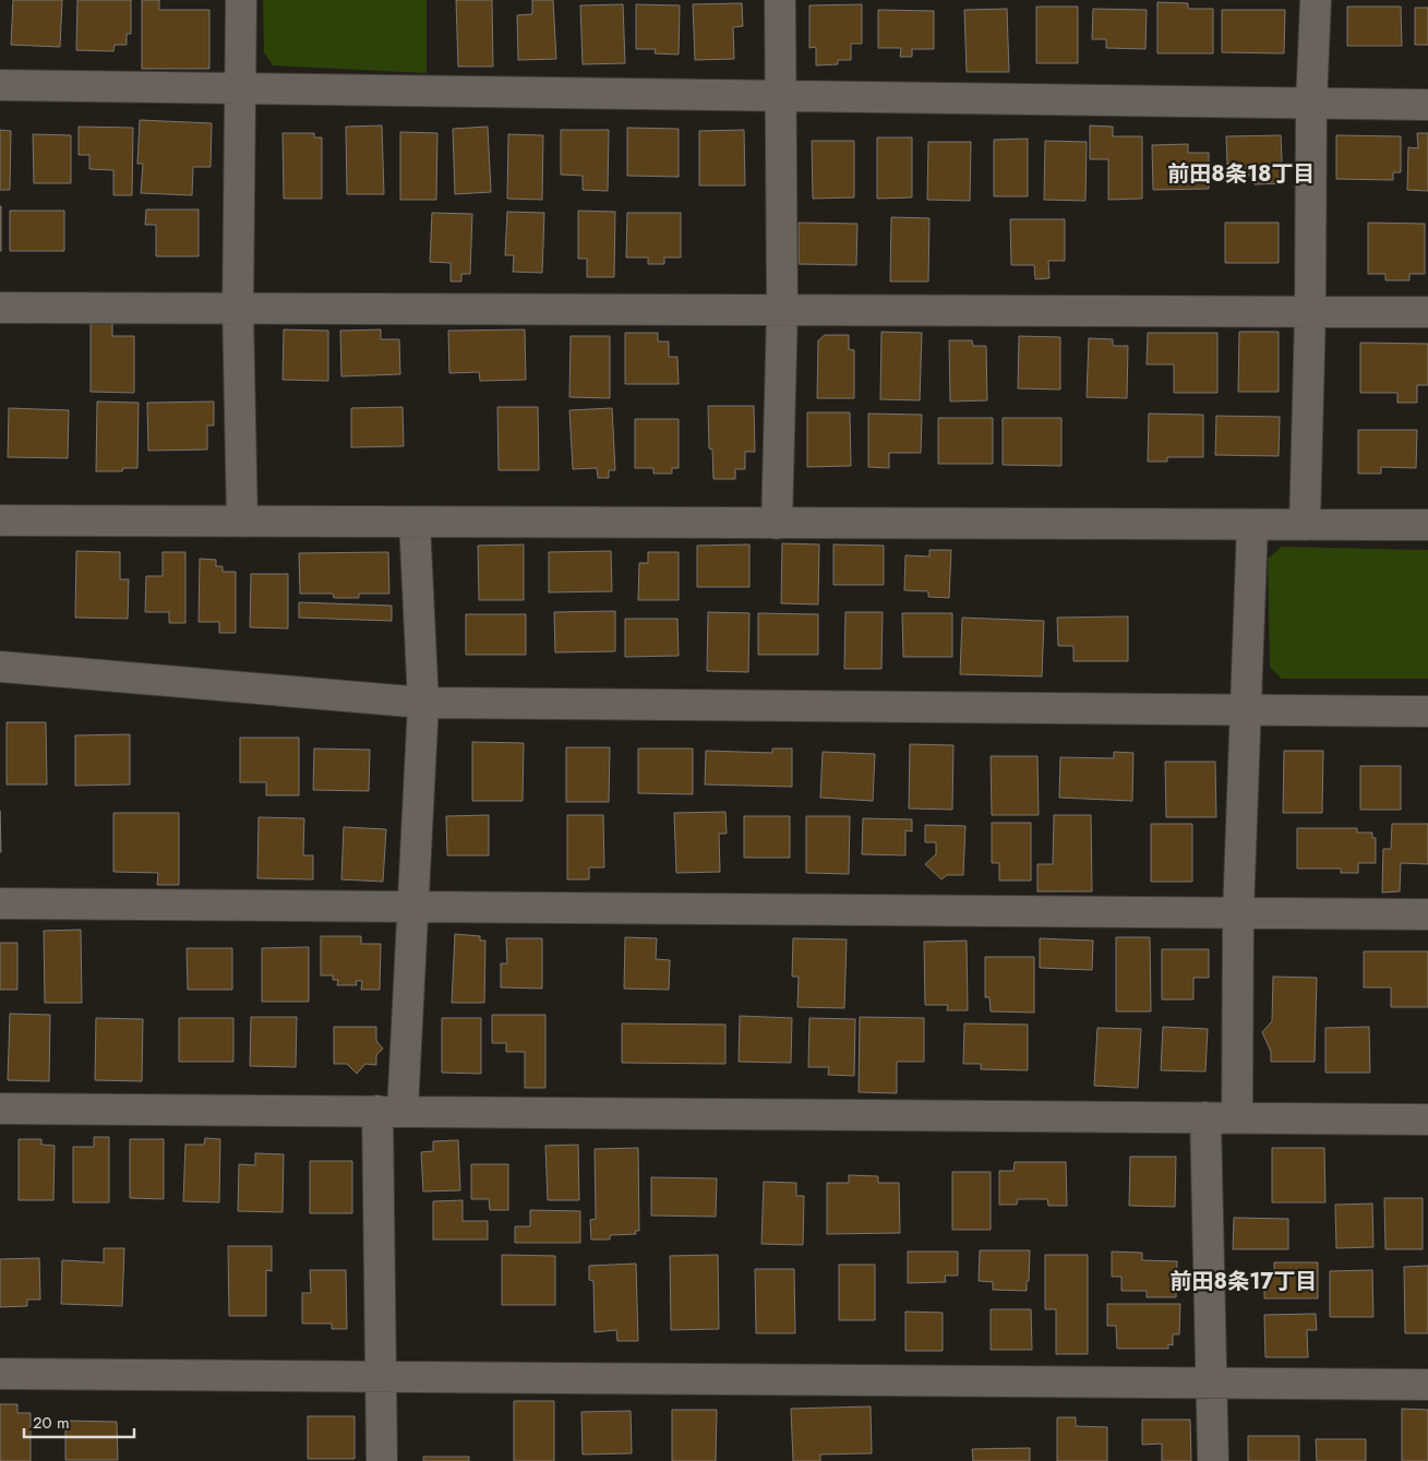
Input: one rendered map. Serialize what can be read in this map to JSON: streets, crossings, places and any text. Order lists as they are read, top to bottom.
{
  "districts": ["前田8条18丁目", "前田8条17丁目"],
  "scale_bar": "20 m"
}
